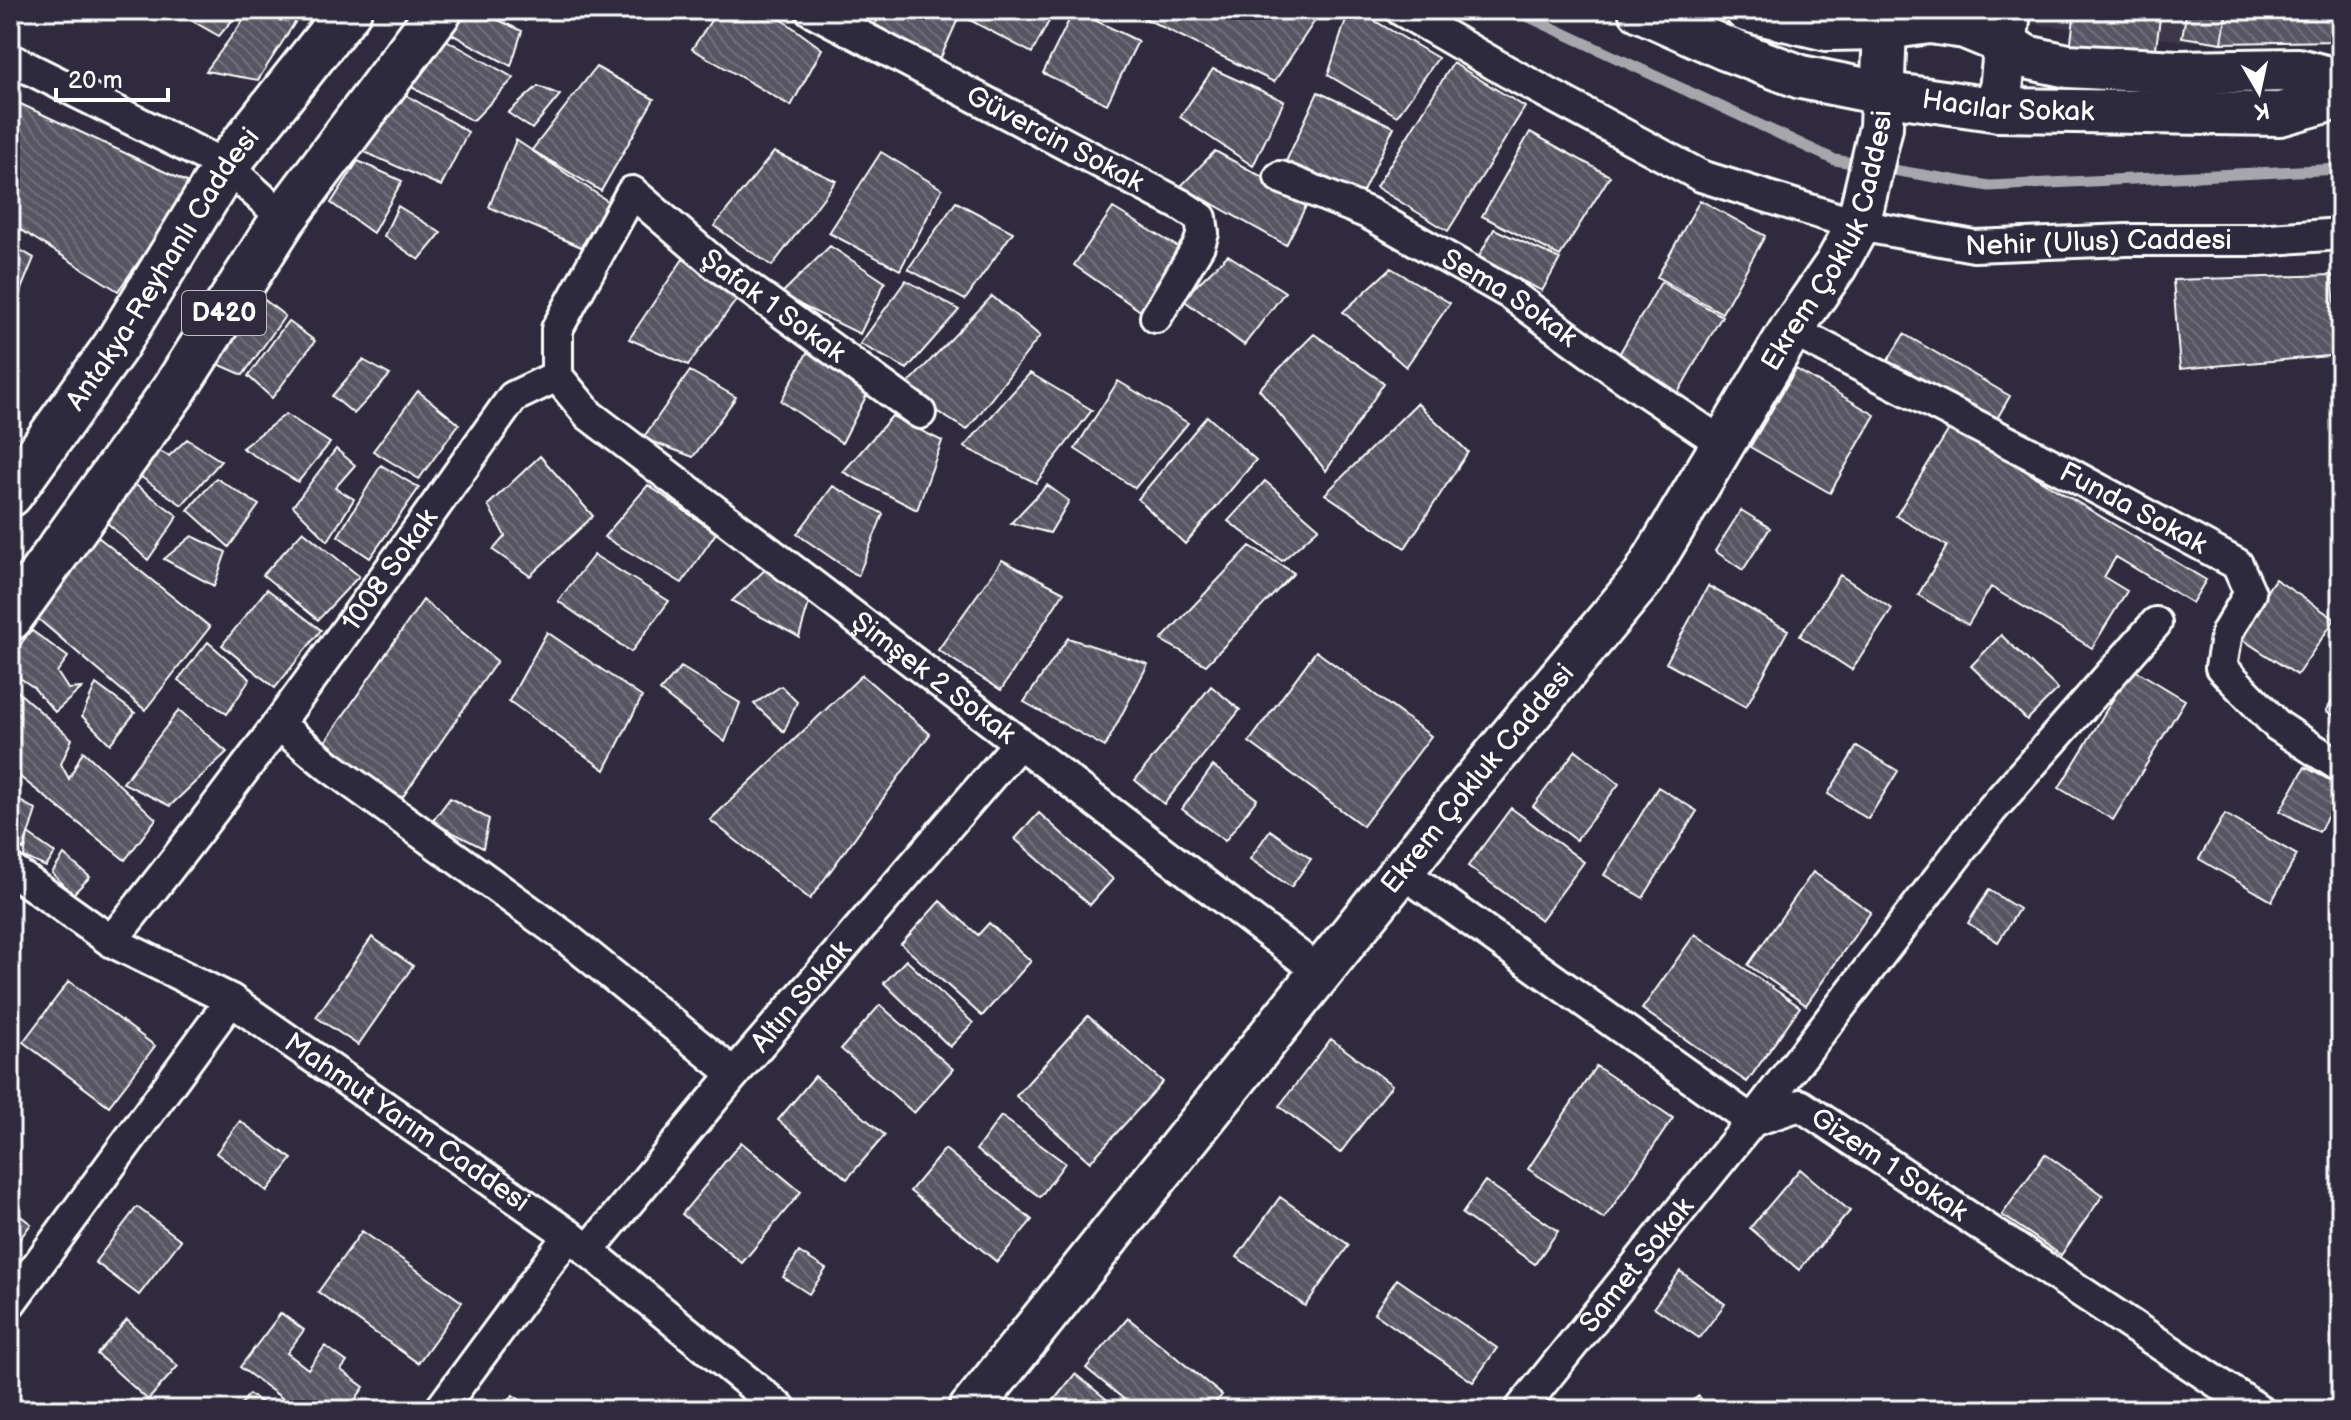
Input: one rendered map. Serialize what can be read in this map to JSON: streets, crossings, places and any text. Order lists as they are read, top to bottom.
{
  "streets": {
    "main road": ["Antakya-Reyhanlı Caddesi", "D420"],
    "street": [
      "Hacılar Sokak",
      "Güvercin Sokak",
      "Ekrem Çokluk Caddesi",
      "Nehir (Ulus) Caddesi",
      "Sema Sokak",
      "Şafak 1 Sokak",
      "Funda Sokak",
      "1008 Sokak",
      "Şimşek 2 Sokak",
      "Altın Sokak",
      "Mahmut Yarım Caddesi",
      "Gizem 1 Sokak",
      "Samet Sokak"
    ]
  },
  "crossings": [
    ["Hacılar Sokak", "Ekrem Çokluk Caddesi"],
    ["Ekrem Çokluk Caddesi", "Nehir (Ulus) Caddesi"],
    ["Ekrem Çokluk Caddesi", "Sema Sokak"],
    ["Ekrem Çokluk Caddesi", "Funda Sokak"],
    ["Ekrem Çokluk Caddesi", "Şimşek 2 Sokak"],
    ["Şafak 1 Sokak", "1008 Sokak"],
    ["Şafak 1 Sokak", "Şimşek 2 Sokak"],
    ["1008 Sokak", "Şimşek 2 Sokak"],
    ["1008 Sokak", "Mahmut Yarım Caddesi"],
    ["Şimşek 2 Sokak", "Altın Sokak"],
    ["Altın Sokak", "Mahmut Yarım Caddesi"],
    ["Gizem 1 Sokak", "Samet Sokak"]
  ],
  "scale_bar": "20 m",
  "north": "bottom"
}
